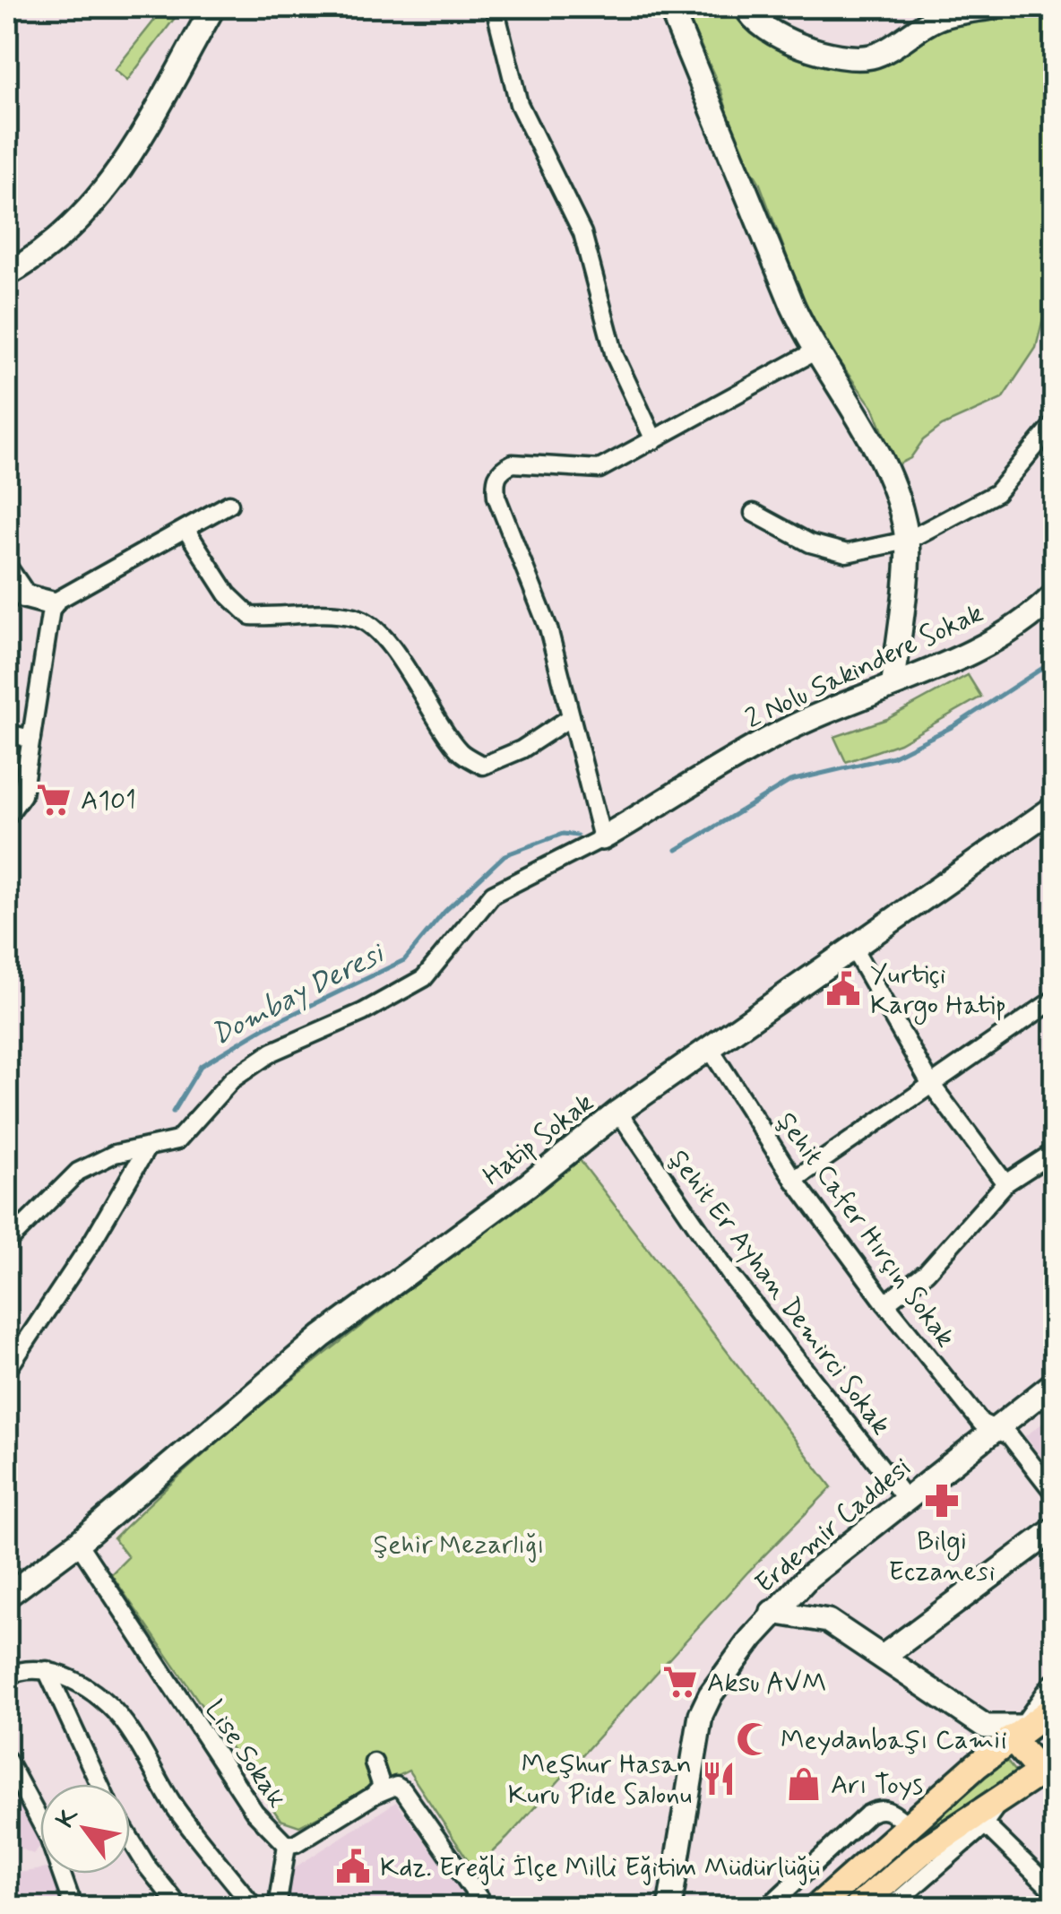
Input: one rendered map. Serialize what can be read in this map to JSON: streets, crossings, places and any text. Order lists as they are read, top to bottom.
{
  "streets": {
    "street": [
      "2 Nolu Sakindere Sokak",
      "Hatip Sokak",
      "Şehit Cafer Hırçın Sokak",
      "Şehit Er Ayhan Demirci Sokak",
      "Erdemir Caddesi",
      "Lise Sokak"
    ]
  },
  "crossings": [
    ["Hatip Sokak", "Şehit Cafer Hırçın Sokak"],
    ["Hatip Sokak", "Şehit Er Ayhan Demirci Sokak"],
    ["Hatip Sokak", "Lise Sokak"],
    ["Şehit Cafer Hırçın Sokak", "Erdemir Caddesi"],
    ["Şehit Er Ayhan Demirci Sokak", "Erdemir Caddesi"]
  ],
  "water": ["Dombay Deresi"],
  "parks": ["Şehir Mezarlığı"],
  "places": {
    "supermarket": ["A101", "Aksu AVM"],
    "public building": ["Yurtiçi Kargo Hatip", "Kdz. Ereğli İlçe Milli Eğitim Müdürlüğü"],
    "pharmacy": ["Bilgi Eczanesi"],
    "mosque": ["Meydanbaşı Camii"],
    "restaurant": ["Meşhur Hasan Kuru Pide Salonu"],
    "shop": ["Arı Toys"]
  },
  "north": "top left"
}
